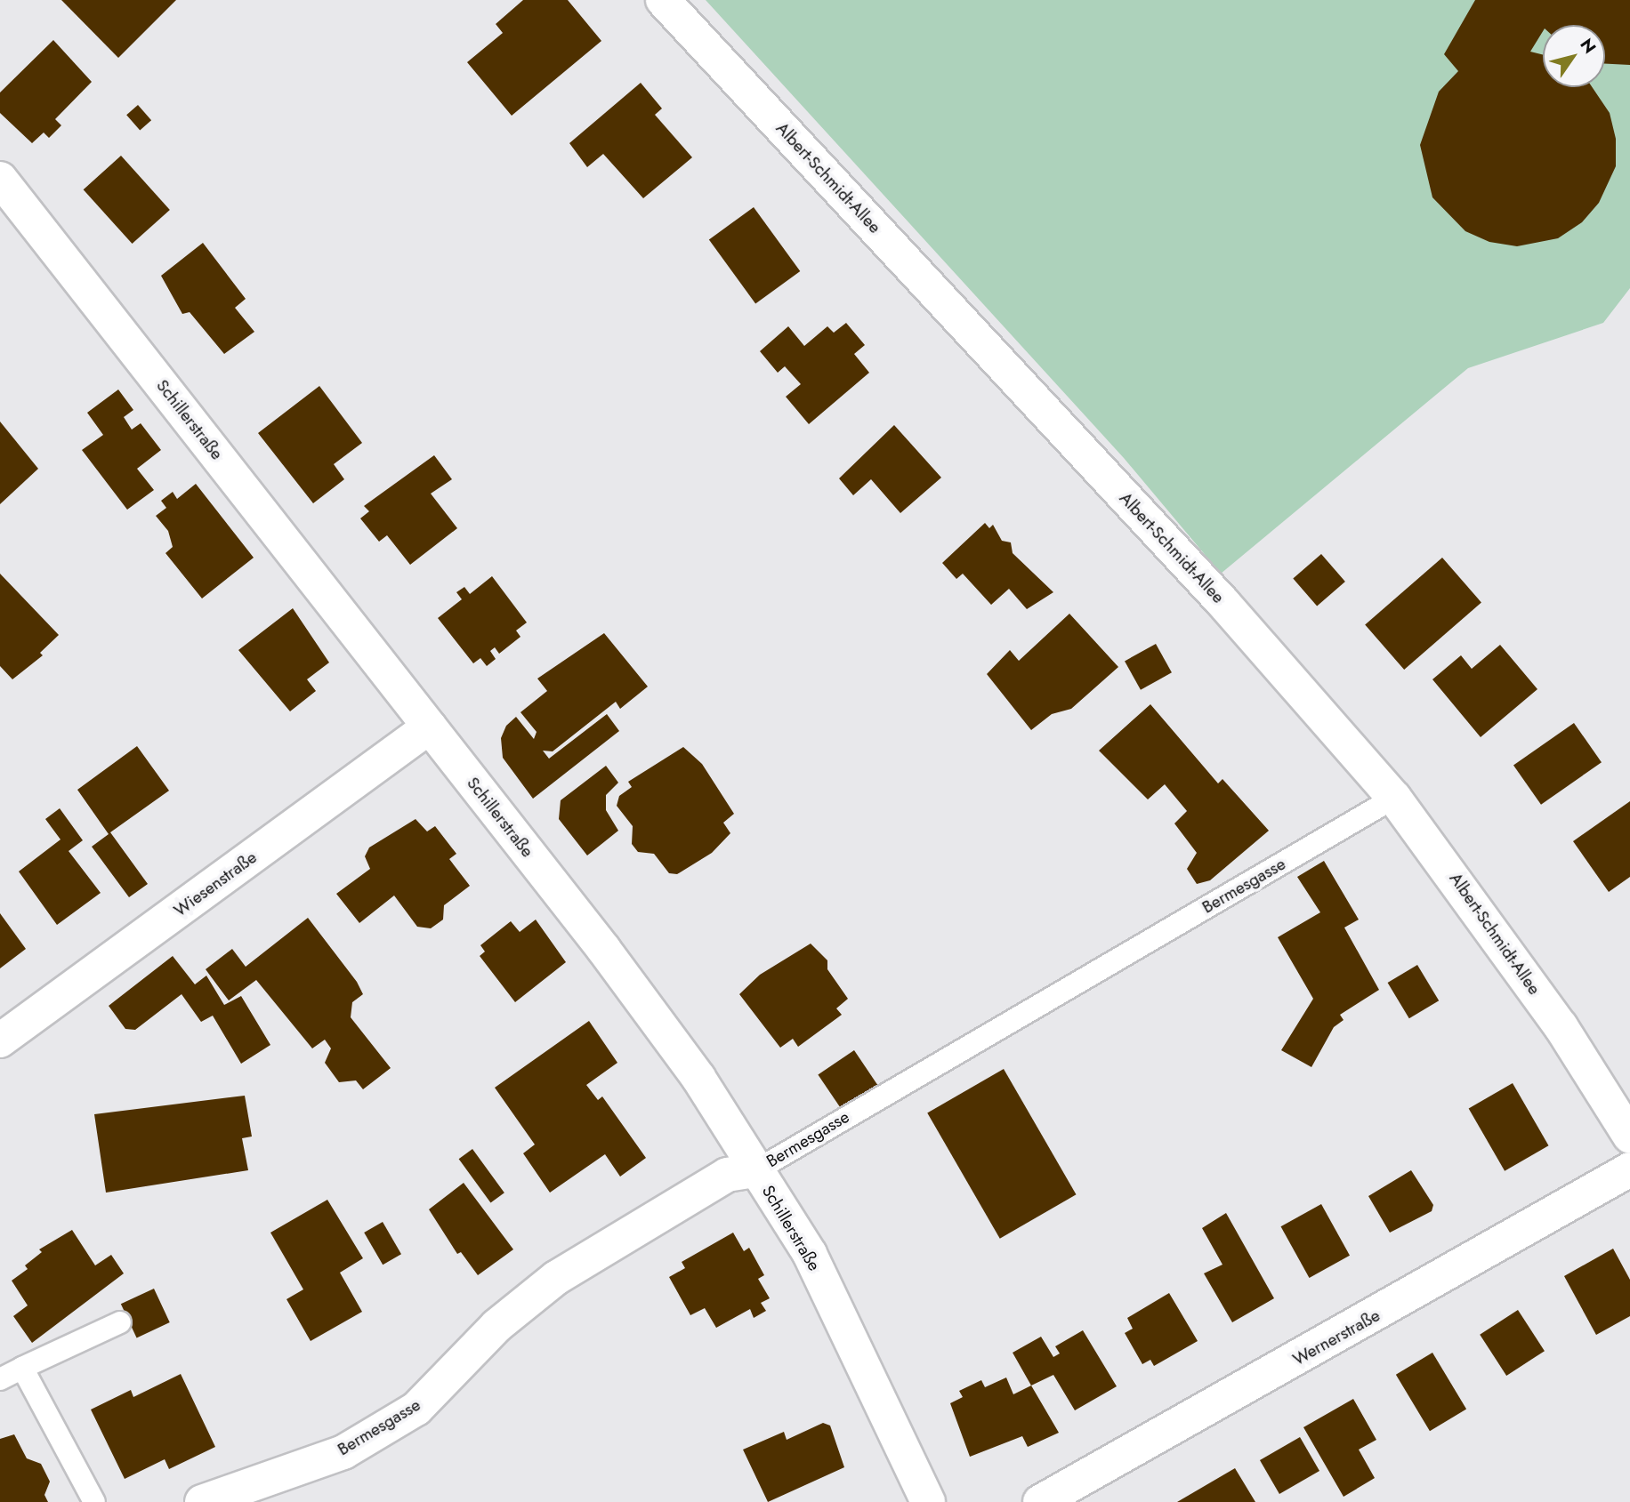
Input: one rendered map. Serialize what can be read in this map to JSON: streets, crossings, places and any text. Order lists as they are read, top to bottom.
{
  "streets": {
    "street": [
      "Albert-Schmidt-Allee",
      "Schillerstraße",
      "Wiesenstraße",
      "Bermesgasse",
      "Wernerstraße"
    ]
  },
  "crossings": [
    ["Albert-Schmidt-Allee", "Bermesgasse"],
    ["Schillerstraße", "Wiesenstraße"],
    ["Schillerstraße", "Bermesgasse"]
  ],
  "north": "top right"
}
